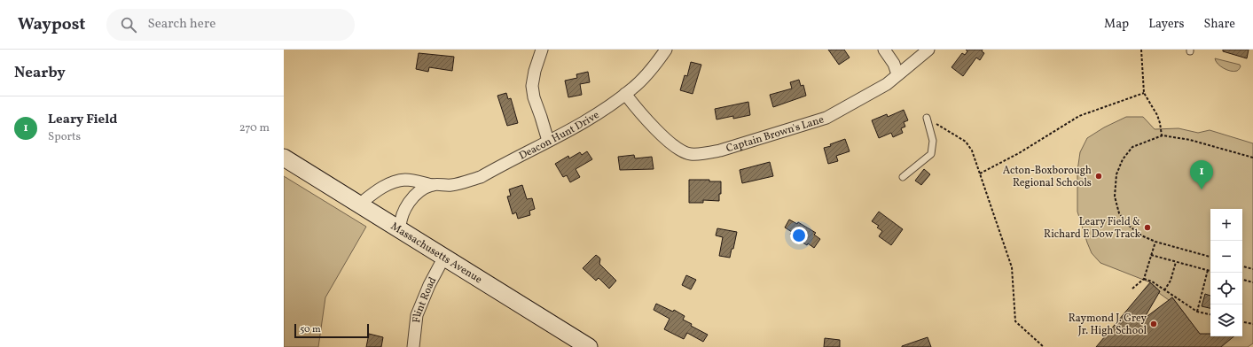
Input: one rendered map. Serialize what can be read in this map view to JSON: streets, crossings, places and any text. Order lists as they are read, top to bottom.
{
  "streets": {
    "main road": ["Massachusetts Avenue"],
    "street": ["Captain Brown's Lane", "Deacon Hunt Drive", "Flint Road"]
  },
  "crossings": [
    ["Captain Brown's Lane", "Deacon Hunt Drive"],
    ["Deacon Hunt Drive", "Massachusetts Avenue"],
    ["Massachusetts Avenue", "Flint Road"]
  ],
  "places": ["Acton-Boxborough Regional Schools", "Leary Field & Richard E Dow Track", "Raymond J. Grey Jr. High School"],
  "scale_bar": "50 m",
  "page": {
    "header": "Waypost",
    "search": "Search here",
    "nav": ["Map", "Layers", "Share"],
    "heading": "Nearby",
    "list": [
      {
        "mark": "1",
        "name": "Leary Field",
        "note": "Sports",
        "value": "270 m"
      }
    ],
    "pins": "1",
    "map_buttons": ["+", "−"],
    "scale": "50 m"
  }
}
